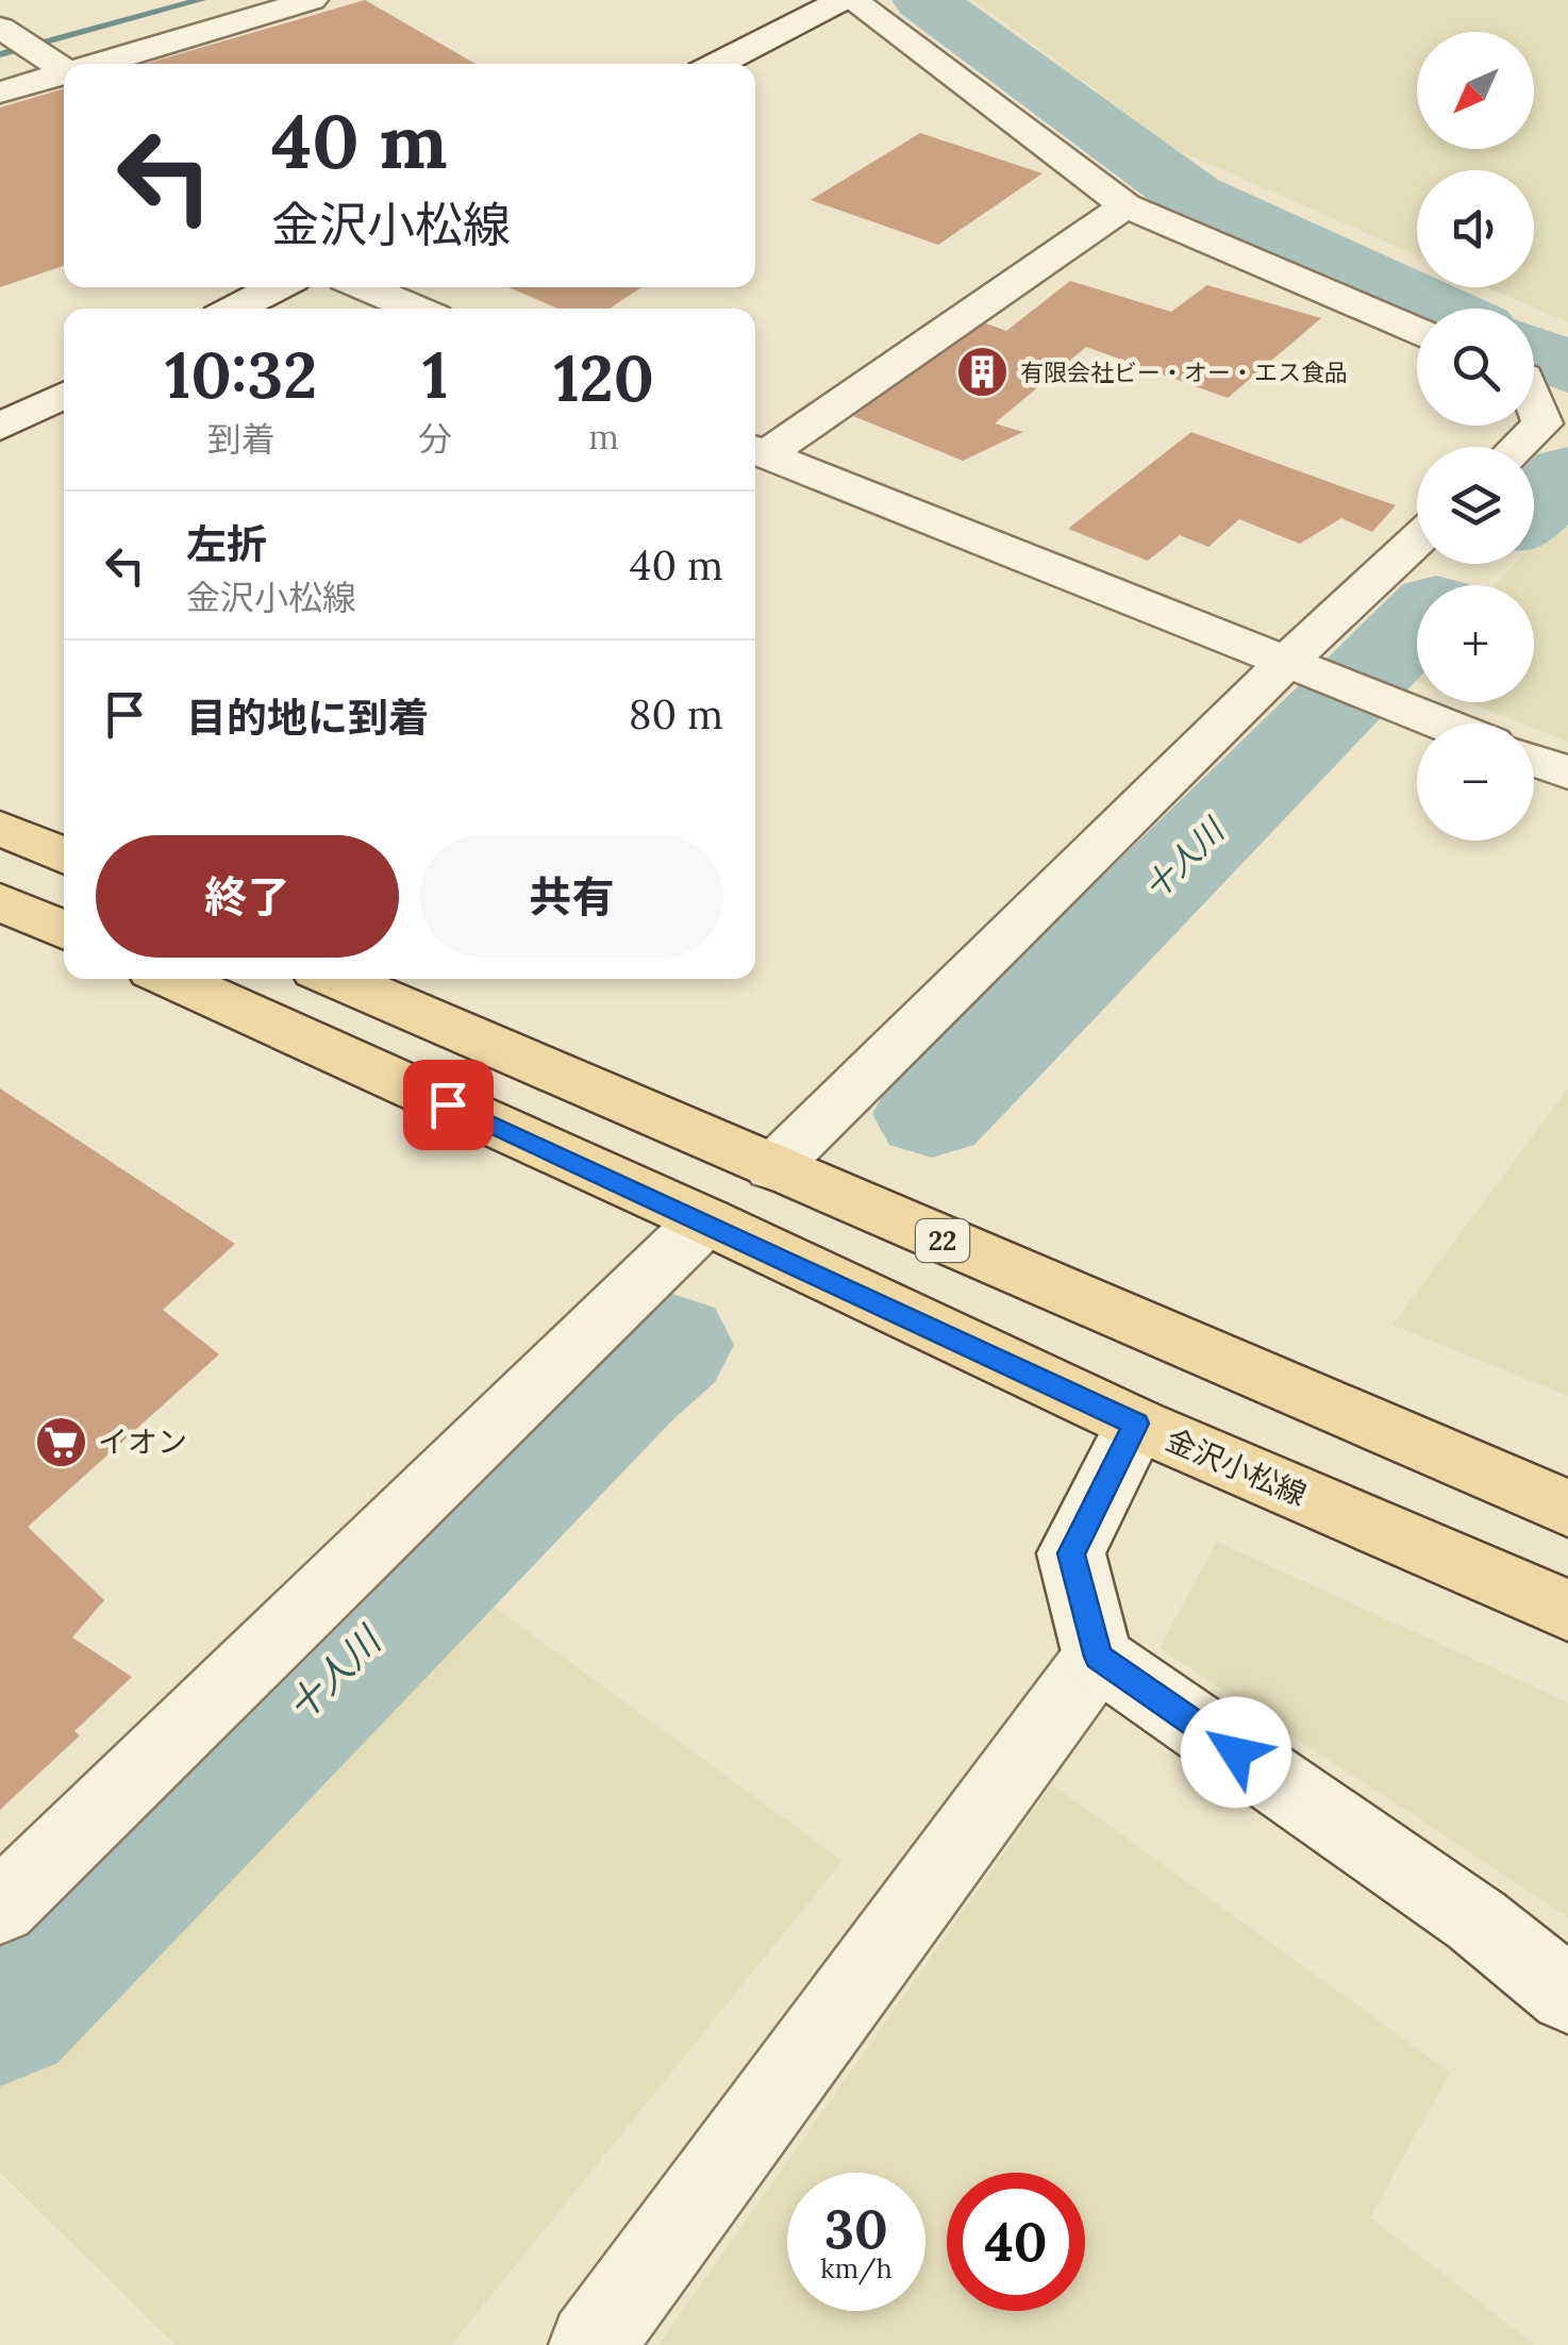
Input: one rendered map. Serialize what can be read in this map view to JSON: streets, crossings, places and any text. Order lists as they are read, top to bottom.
{
  "streets": {
    "main road": ["22", "金沢小松線"]
  },
  "water": ["十人川"],
  "places": {
    "building": ["有限会社ビー・オー・エス食品"],
    "supermarket": ["イオン"]
  },
  "north": "bottom left",
  "page": {
    "map_buttons": ["+", "−"],
    "turn": ["40 m", "金沢小松線"],
    "eta": [
      "10:32",
      "到着",
      "1",
      "分",
      "120",
      "m"
    ],
    "list": [
      {
        "name": "左折",
        "note": "金沢小松線",
        "value": "40 m"
      },
      {
        "name": "目的地に到着",
        "value": "80 m"
      }
    ],
    "buttons": ["終了", "共有"],
    "speed": "30 km/h",
    "limit": "40"
  }
}
